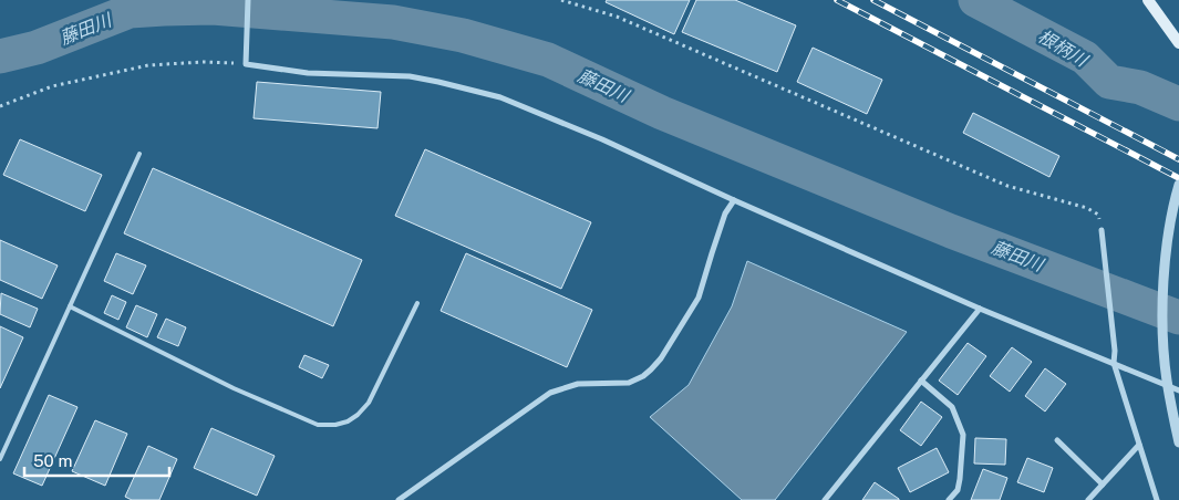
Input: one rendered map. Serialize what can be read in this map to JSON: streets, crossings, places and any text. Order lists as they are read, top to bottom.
{
  "water": ["藤田川", "根柄川"],
  "scale_bar": "50 m"
}
